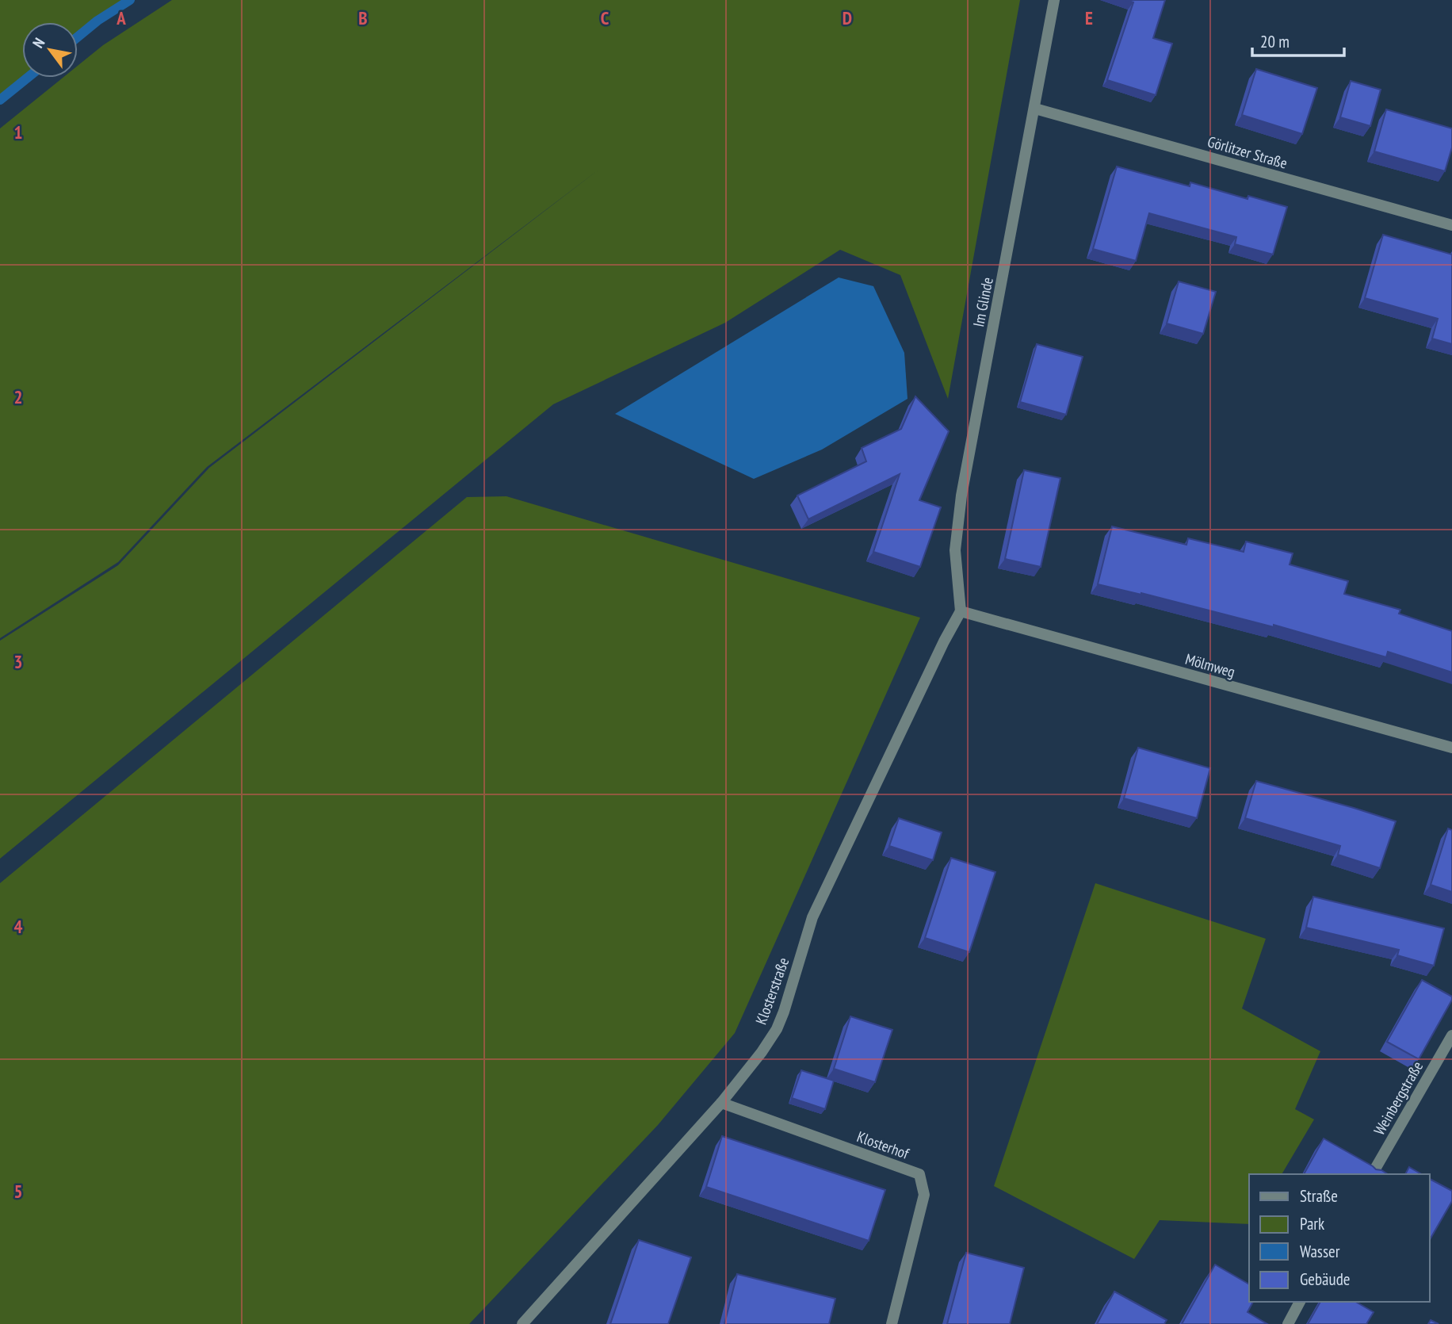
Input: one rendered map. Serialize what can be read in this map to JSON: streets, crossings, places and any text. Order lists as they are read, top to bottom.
{
  "streets": {
    "street": [
      "Görlitzer Straße",
      "Im Glinde",
      "Mölmweg",
      "Klosterstraße",
      "Weinbergstraße",
      "Klosterhof"
    ]
  },
  "crossings": [
    ["Görlitzer Straße", "Im Glinde"],
    ["Im Glinde", "Mölmweg"],
    ["Im Glinde", "Klosterstraße"],
    ["Mölmweg", "Klosterstraße"],
    ["Klosterstraße", "Klosterhof"]
  ],
  "legend": [
    "Straße",
    "Park",
    "Wasser",
    "Gebäude"
  ],
  "scale_bar": "20 m",
  "north": "top left",
  "grid": {
    "columns": [
      "A",
      "B",
      "C",
      "D",
      "E"
    ],
    "rows": [
      "1",
      "2",
      "3",
      "4",
      "5"
    ]
  }
}
